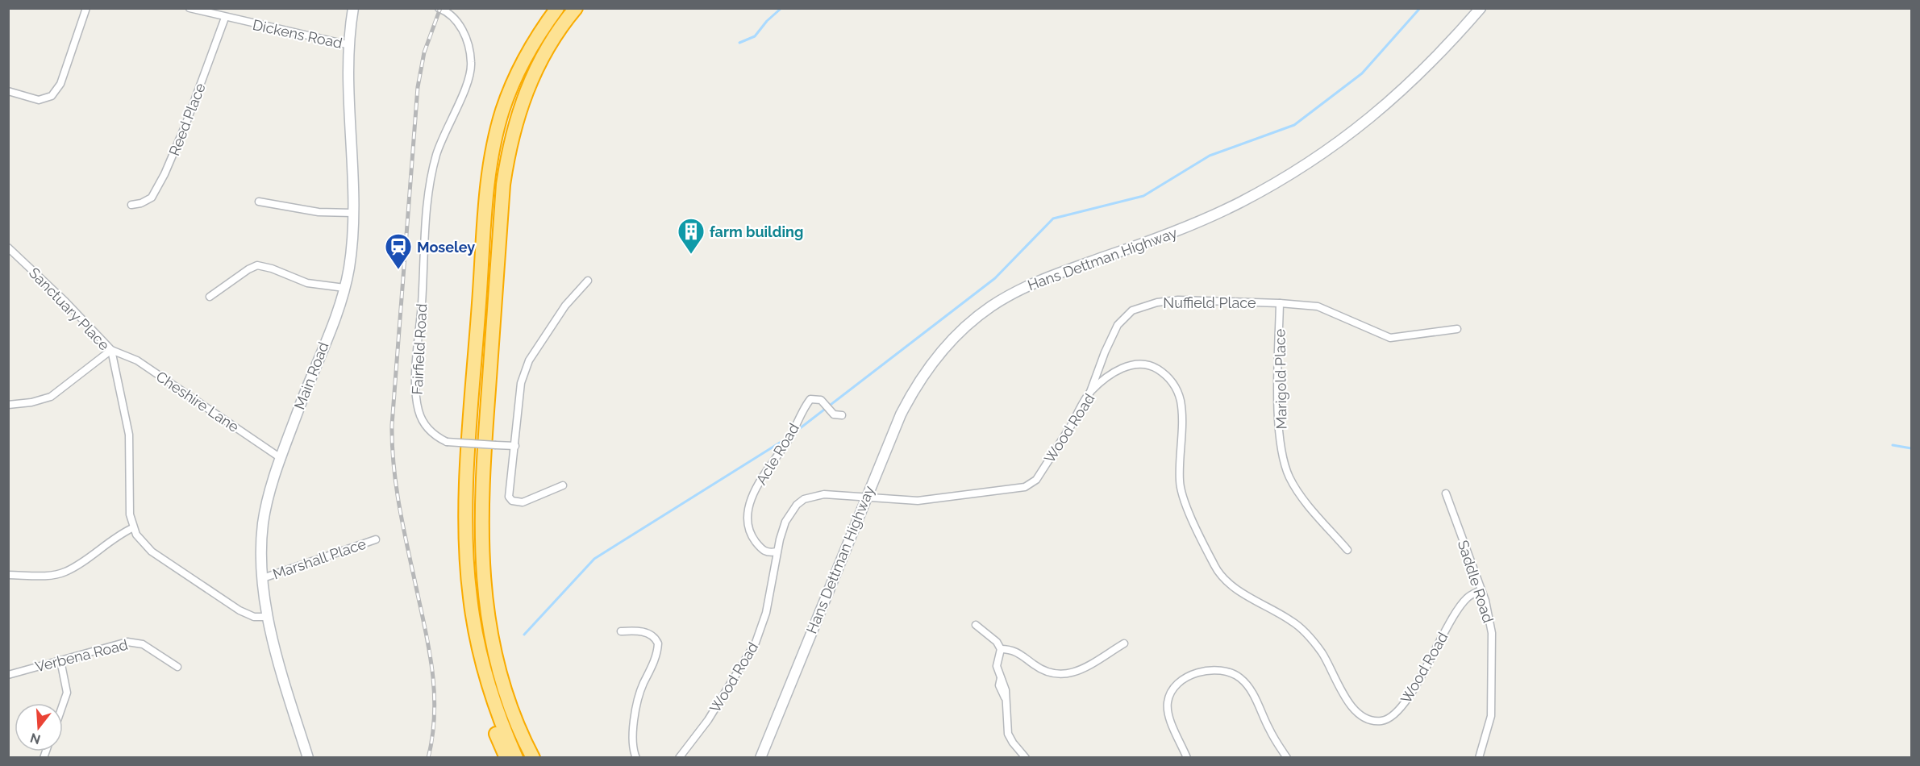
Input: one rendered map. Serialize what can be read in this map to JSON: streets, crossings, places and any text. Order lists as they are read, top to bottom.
{
  "streets": {
    "street": [
      "Dickens Road",
      "Reed Place",
      "Hans Dettman Highway",
      "Nuffield Place",
      "Sanctuary Place",
      "Fairfield Road",
      "Main Road",
      "Marigold Place",
      "Cheshire Lane",
      "Wood Road",
      "Acle Road",
      "Marshall Place",
      "Saddle Road",
      "Verbena Road"
    ]
  },
  "crossings": [
    ["Dickens Road", "Reed Place"],
    ["Dickens Road", "Main Road"],
    ["Hans Dettman Highway", "Wood Road"],
    ["Nuffield Place", "Marigold Place"],
    ["Nuffield Place", "Wood Road"],
    ["Sanctuary Place", "Cheshire Lane"],
    ["Main Road", "Cheshire Lane"],
    ["Main Road", "Marshall Place"],
    ["Wood Road", "Acle Road"],
    ["Wood Road", "Saddle Road"]
  ],
  "places": {
    "building": ["farm building"],
    "station": ["Moseley"]
  },
  "north": "bottom"
}
